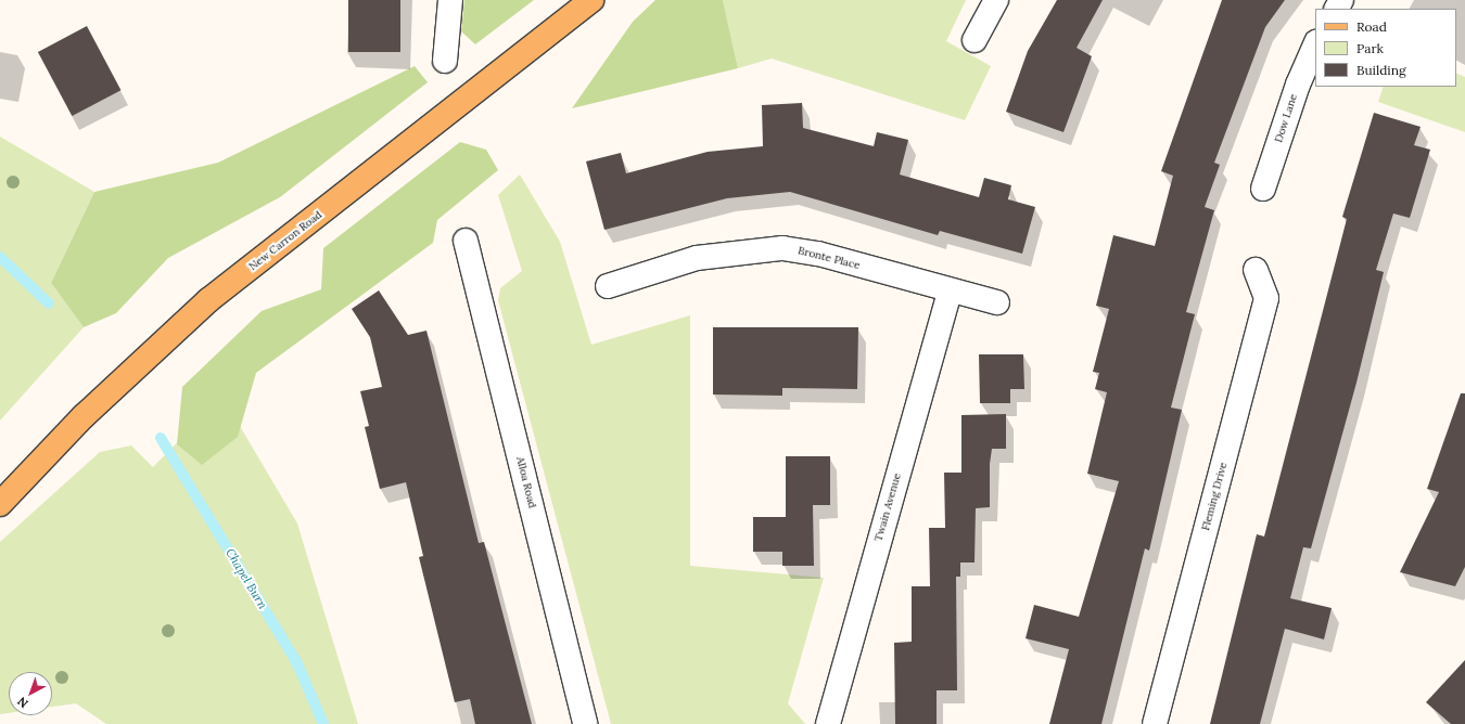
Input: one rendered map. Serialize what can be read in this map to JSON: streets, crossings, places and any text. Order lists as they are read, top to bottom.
{
  "streets": {
    "main road": ["New Carron Road"],
    "street": [
      "Dow Lane",
      "Bronte Place",
      "Alloa Road",
      "Fleming Drive",
      "Twain Avenue"
    ]
  },
  "crossings": [
    ["Bronte Place", "Twain Avenue"]
  ],
  "water": ["Chapel Burn"],
  "legend": ["Road", "Park", "Building"],
  "north": "bottom left"
}
